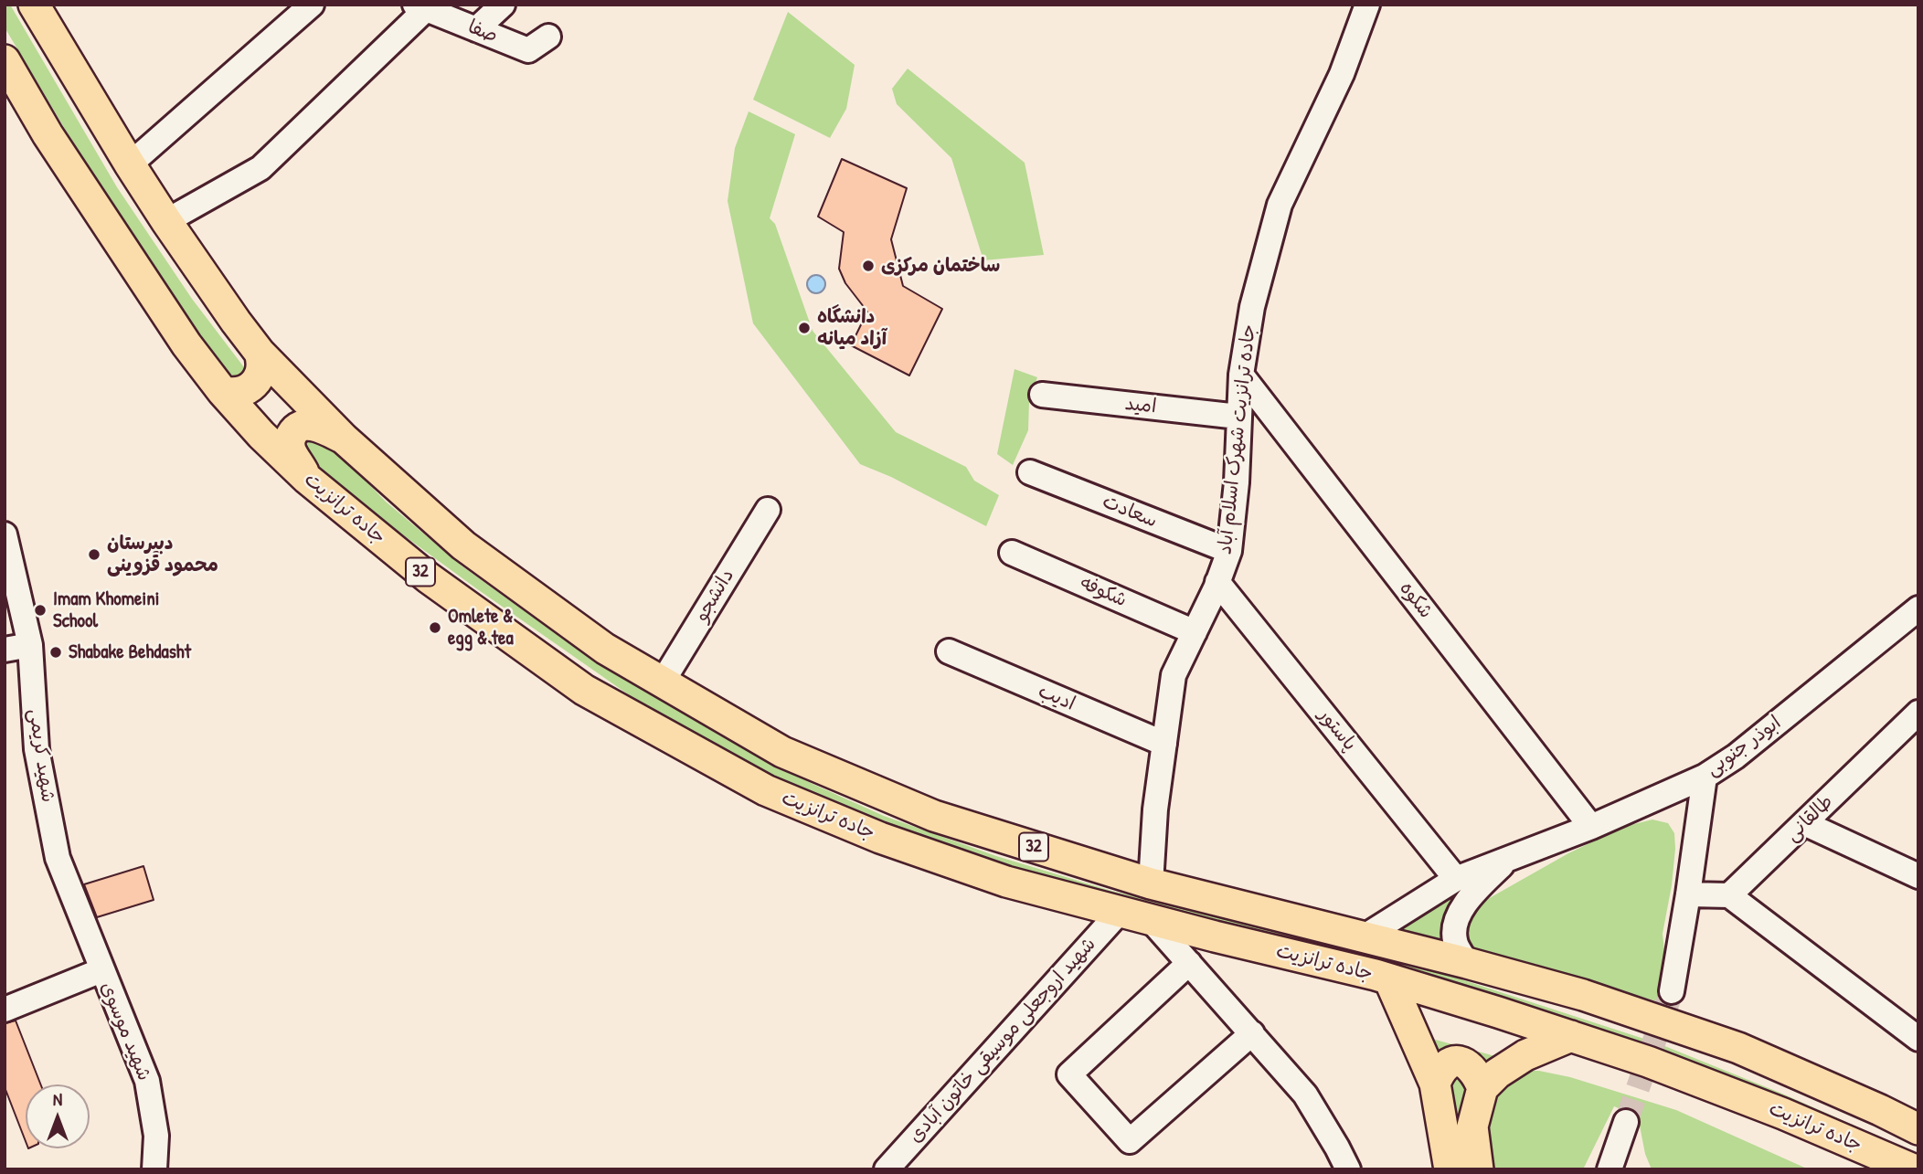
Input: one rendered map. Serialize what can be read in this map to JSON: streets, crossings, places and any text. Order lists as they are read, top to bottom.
{
  "streets": {
    "main road": ["جاده ترانزیت", "32"],
    "street": [
      "صفا",
      "امید",
      "جاده ترانزیت شهرک اسلام آباد",
      "سعادت",
      "شکوفه",
      "دانشجو",
      "شکوه",
      "ادیب",
      "پاستور",
      "ابوذر جنوبی",
      "شهید کریمی",
      "طالقانی",
      "شهید موسوی",
      "شهید اروجعلی موسیقی خاتون آبادی"
    ]
  },
  "crossings": [
    ["امید", "جاده ترانزیت شهرک اسلام آباد"],
    ["جاده ترانزیت شهرک اسلام آباد", "جاده ترانزیت"],
    ["جاده ترانزیت شهرک اسلام آباد", "سعادت"],
    ["جاده ترانزیت شهرک اسلام آباد", "شکوفه"],
    ["جاده ترانزیت شهرک اسلام آباد", "شکوه"],
    ["جاده ترانزیت شهرک اسلام آباد", "ادیب"],
    ["جاده ترانزیت شهرک اسلام آباد", "پاستور"],
    ["جاده ترانزیت", "دانشجو"],
    ["جاده ترانزیت", "ابوذر جنوبی"],
    ["جاده ترانزیت", "شهید اروجعلی موسیقی خاتون آبادی"],
    ["شکوه", "ابوذر جنوبی"],
    ["پاستور", "ابوذر جنوبی"],
    ["شهید کریمی", "شهید موسوی"]
  ],
  "places": [
    "ساختمان مرکزی",
    "دانشگاه آزاد میانه",
    "دبیرستان محمود قزوینی",
    "Imam Khomeini School",
    "Omlete & egg & tea",
    "Shabake Behdasht"
  ],
  "north": "top"
}
